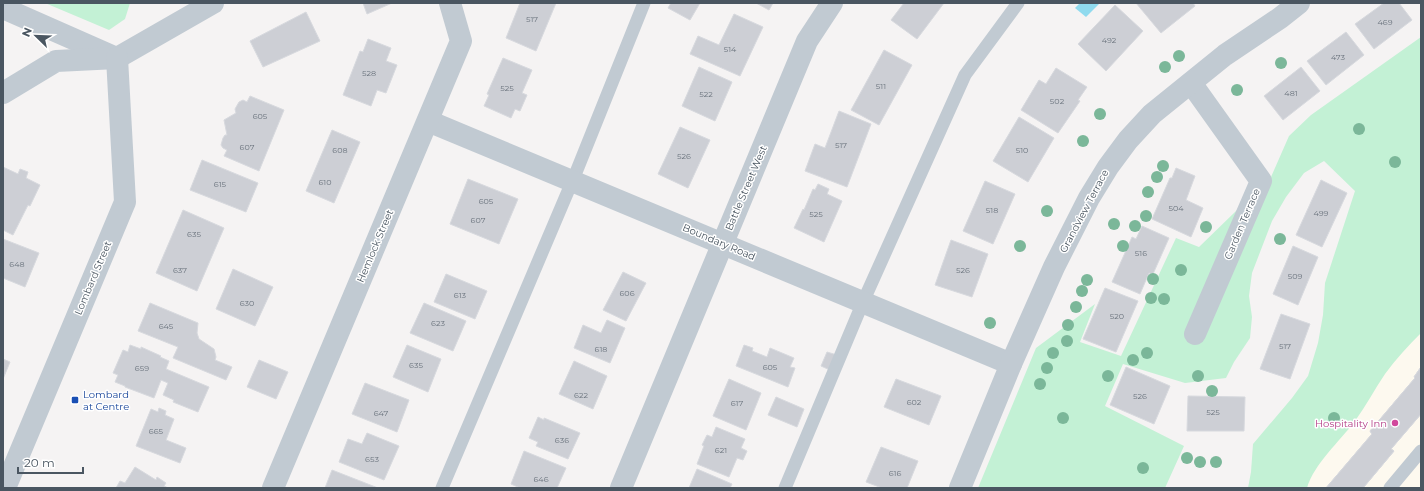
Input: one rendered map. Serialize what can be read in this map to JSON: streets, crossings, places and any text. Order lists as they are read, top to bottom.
{
  "streets": {
    "street": [
      "Battle Street West",
      "Grandview Terrace",
      "Garden Terrace",
      "Boundary Road",
      "Hemlock Street",
      "Lombard Street"
    ]
  },
  "crossings": [
    ["Battle Street West", "Boundary Road"],
    ["Grandview Terrace", "Garden Terrace"],
    ["Grandview Terrace", "Boundary Road"],
    ["Boundary Road", "Hemlock Street"]
  ],
  "places": {
    "transit": ["Lombard at Centre"],
    "other": ["Hospitality Inn"]
  },
  "house_numbers": [
    "517",
    "469",
    "492",
    "514",
    "473",
    "528",
    "511",
    "525",
    "481",
    "522",
    "502",
    "605",
    "517",
    "607",
    "608",
    "510",
    "526",
    "610",
    "615",
    "605",
    "504",
    "518",
    "499",
    "525",
    "607",
    "635",
    "516",
    "648",
    "637",
    "526",
    "509",
    "606",
    "613",
    "630",
    "520",
    "623",
    "645",
    "517",
    "618",
    "635",
    "605",
    "659",
    "622",
    "526",
    "602",
    "617",
    "525",
    "647",
    "665",
    "636",
    "621",
    "653",
    "616",
    "646"
  ],
  "scale_bar": "20 m",
  "north": "top left"
}
